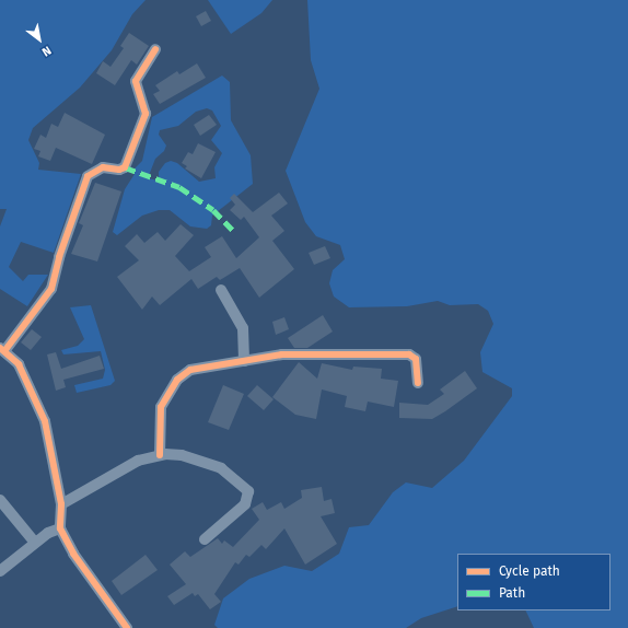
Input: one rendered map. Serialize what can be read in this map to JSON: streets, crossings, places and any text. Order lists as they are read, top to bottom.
{
  "legend": ["Cycle path", "Path"],
  "north": "bottom right"
}
